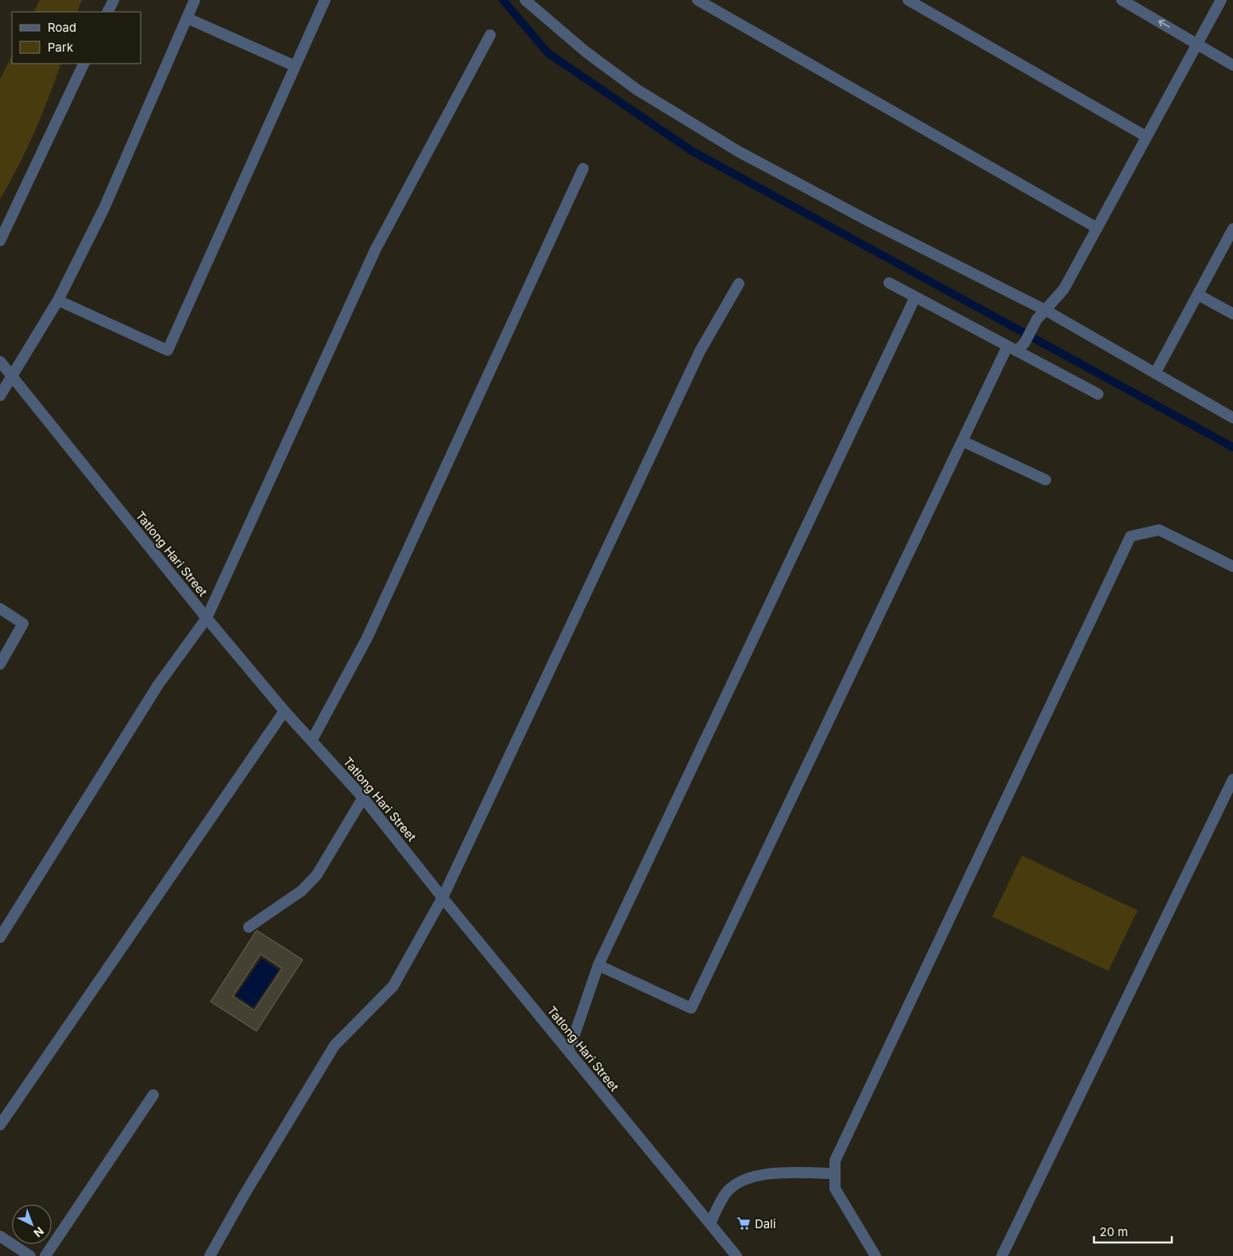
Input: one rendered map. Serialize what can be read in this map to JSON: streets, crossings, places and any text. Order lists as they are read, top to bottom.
{
  "streets": {
    "street": ["Tatlong Hari Street"]
  },
  "places": {
    "supermarket": ["Dali"]
  },
  "legend": ["Road", "Park"],
  "scale_bar": "20 m",
  "north": "bottom right"
}
